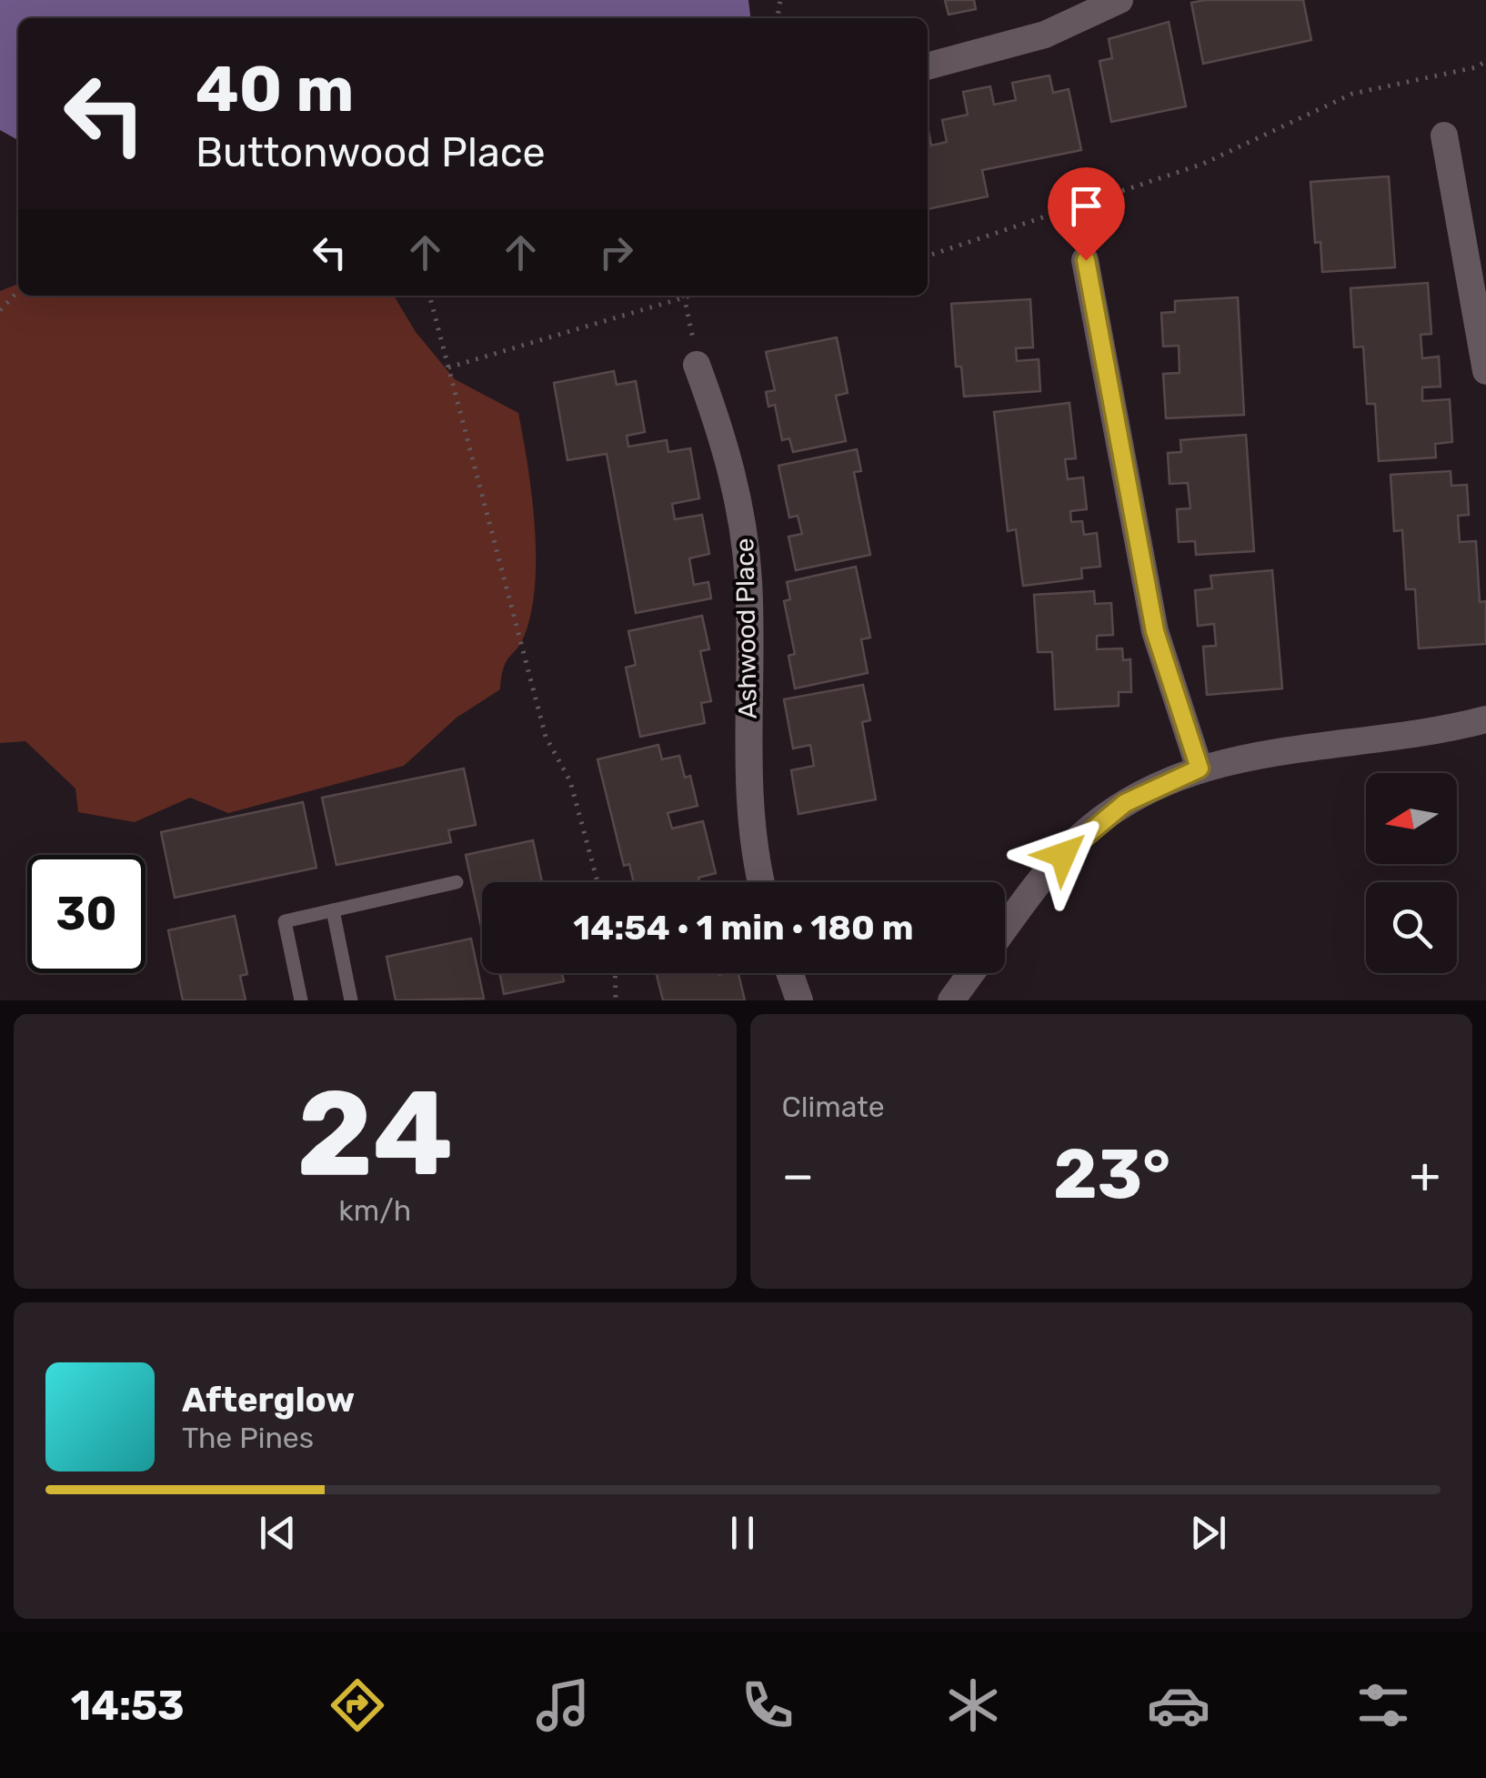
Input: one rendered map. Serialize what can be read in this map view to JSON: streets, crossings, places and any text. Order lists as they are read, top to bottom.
{
  "streets": {
    "street": ["Ashwood Place"]
  },
  "north": "left",
  "page": {
    "turn": ["40 m", "Buttonwood Place"],
    "limit": "30",
    "trip": "14:54 · 1 min · 180 m",
    "tile": [
      ["24", "km/h"],
      "Climate"
    ],
    "heat": ["−", "23°", "+"],
    "song": ["Afterglow", "The Pines"],
    "tabs": "14:53"
  }
}
